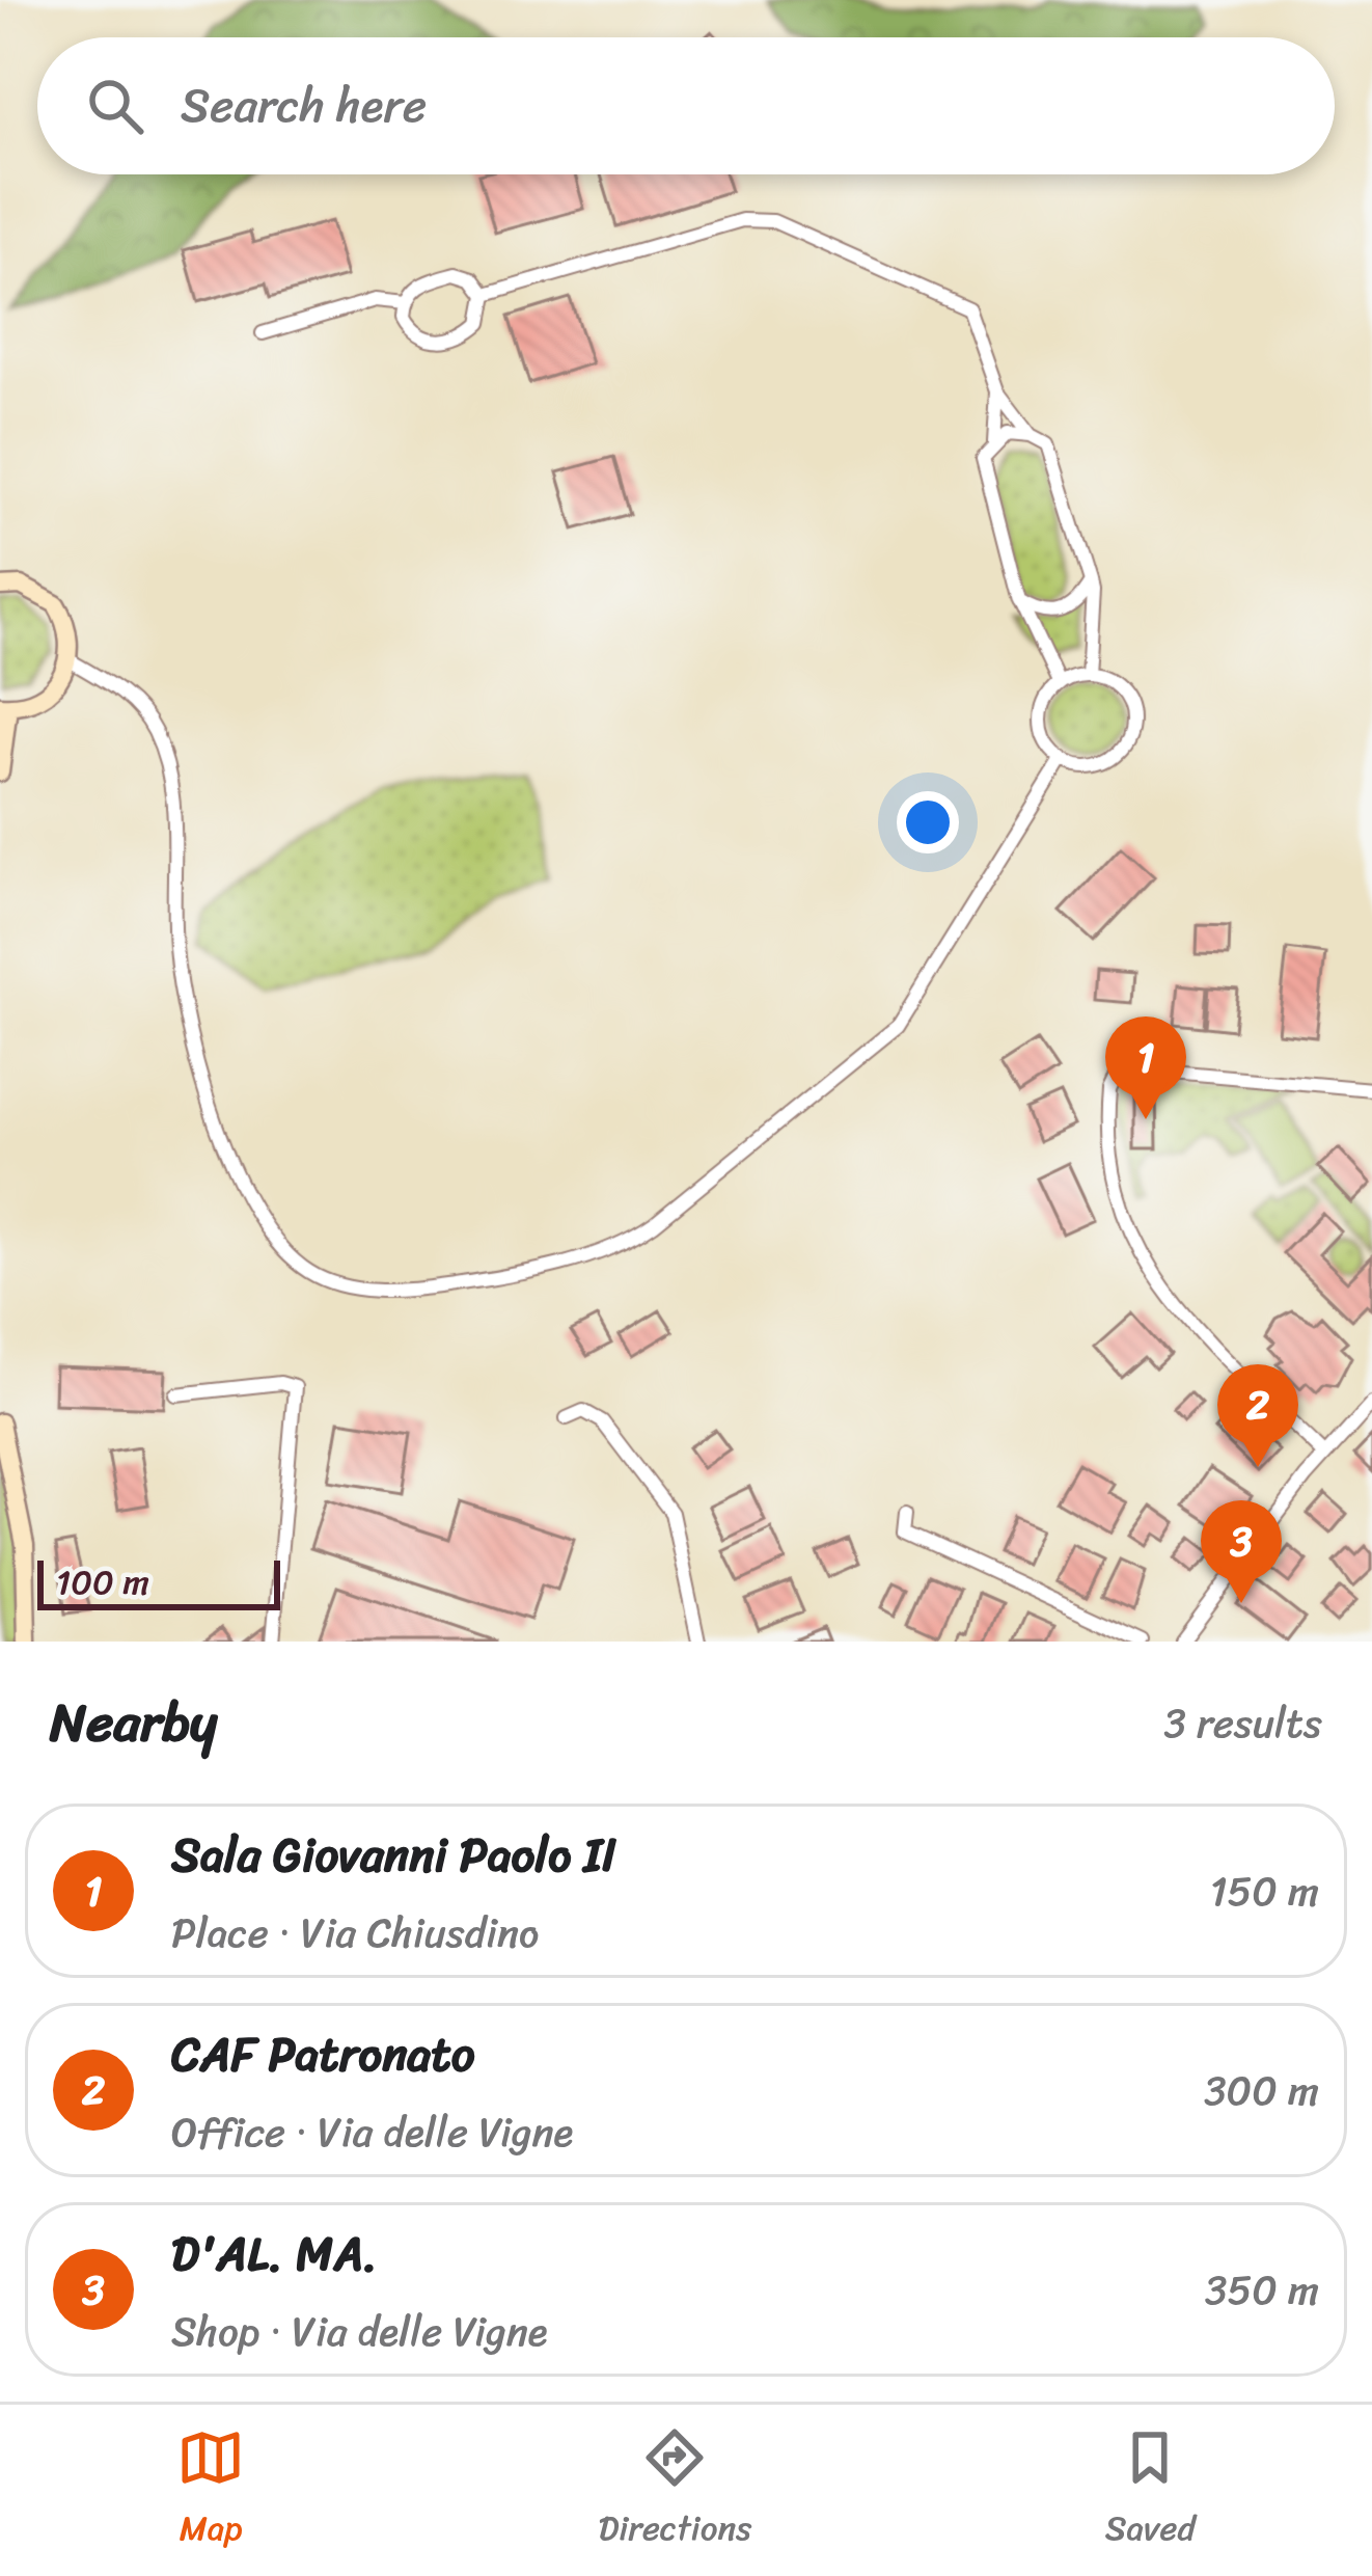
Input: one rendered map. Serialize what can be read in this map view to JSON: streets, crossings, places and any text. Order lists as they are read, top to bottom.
{
  "scale_bar": "100 m",
  "page": {
    "search": "Search here",
    "pins": ["1", "2", "3"],
    "scale": "100 m",
    "heading": ["Nearby", "3 results"],
    "list": [
      {
        "mark": "1",
        "name": "Sala Giovanni Paolo II",
        "note": "Place · Via Chiusdino",
        "value": "150 m"
      },
      {
        "mark": "2",
        "name": "CAF Patronato",
        "note": "Office · Via delle Vigne",
        "value": "300 m"
      },
      {
        "mark": "3",
        "name": "D'AL. MA.",
        "note": "Shop · Via delle Vigne",
        "value": "350 m"
      }
    ],
    "nav": ["Map", "Directions", "Saved"]
  }
}
